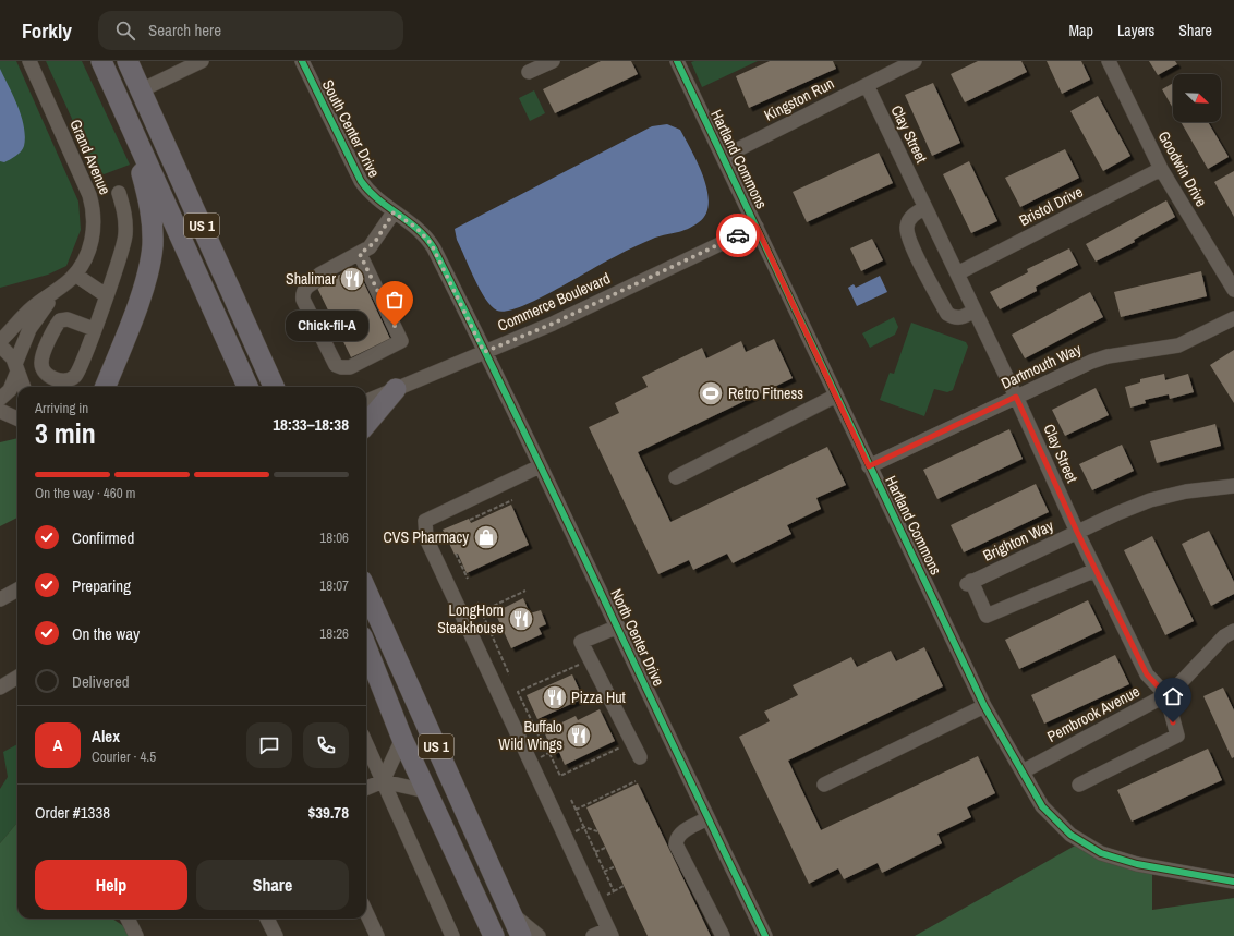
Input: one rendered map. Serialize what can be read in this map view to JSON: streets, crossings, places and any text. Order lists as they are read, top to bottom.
{
  "streets": {
    "highway": ["US 1"],
    "street": [
      "Kingston Run",
      "South Center Drive",
      "Clay Street",
      "Grand Avenue",
      "Hartland Commons",
      "Goodwin Drive",
      "Bristol Drive",
      "Commerce Boulevard",
      "Dartmouth Way",
      "Brighton Way",
      "North Center Drive",
      "Pembrook Avenue"
    ]
  },
  "crossings": [
    ["Kingston Run", "Clay Street"],
    ["Kingston Run", "Hartland Commons"],
    ["South Center Drive", "Commerce Boulevard"],
    ["South Center Drive", "North Center Drive"],
    ["Clay Street", "Bristol Drive"],
    ["Clay Street", "Dartmouth Way"],
    ["Clay Street", "Brighton Way"],
    ["Clay Street", "Pembrook Avenue"],
    ["Hartland Commons", "Commerce Boulevard"],
    ["Hartland Commons", "Dartmouth Way"],
    ["Hartland Commons", "Pembrook Avenue"],
    ["Goodwin Drive", "Bristol Drive"],
    ["Commerce Boulevard", "North Center Drive"]
  ],
  "places": {
    "restaurant": [
      "Shalimar",
      "LongHorn Steakhouse",
      "Pizza Hut",
      "Buffalo Wild Wings"
    ],
    "other": ["Chick-fil-A"],
    "sports": ["Retro Fitness"],
    "shop": ["CVS Pharmacy"]
  },
  "north": "bottom right",
  "page": {
    "header": "Forkly",
    "search": "Search here",
    "nav": ["Map", "Layers", "Share"],
    "bubble": "Chick-fil-A",
    "heading": ["3 min", "Arriving in", "18:33–18:38"],
    "panel": [
      "Alex",
      "Courier · 4.5",
      "Order #1338",
      "$39.78"
    ],
    "bar": "On the way · 460 m",
    "list": [
      ["Confirmed", "18:06"],
      ["Preparing", "18:07"],
      ["On the way", "18:26"],
      "Delivered"
    ],
    "round": "A",
    "buttons": ["Help", "Share"]
  }
}
